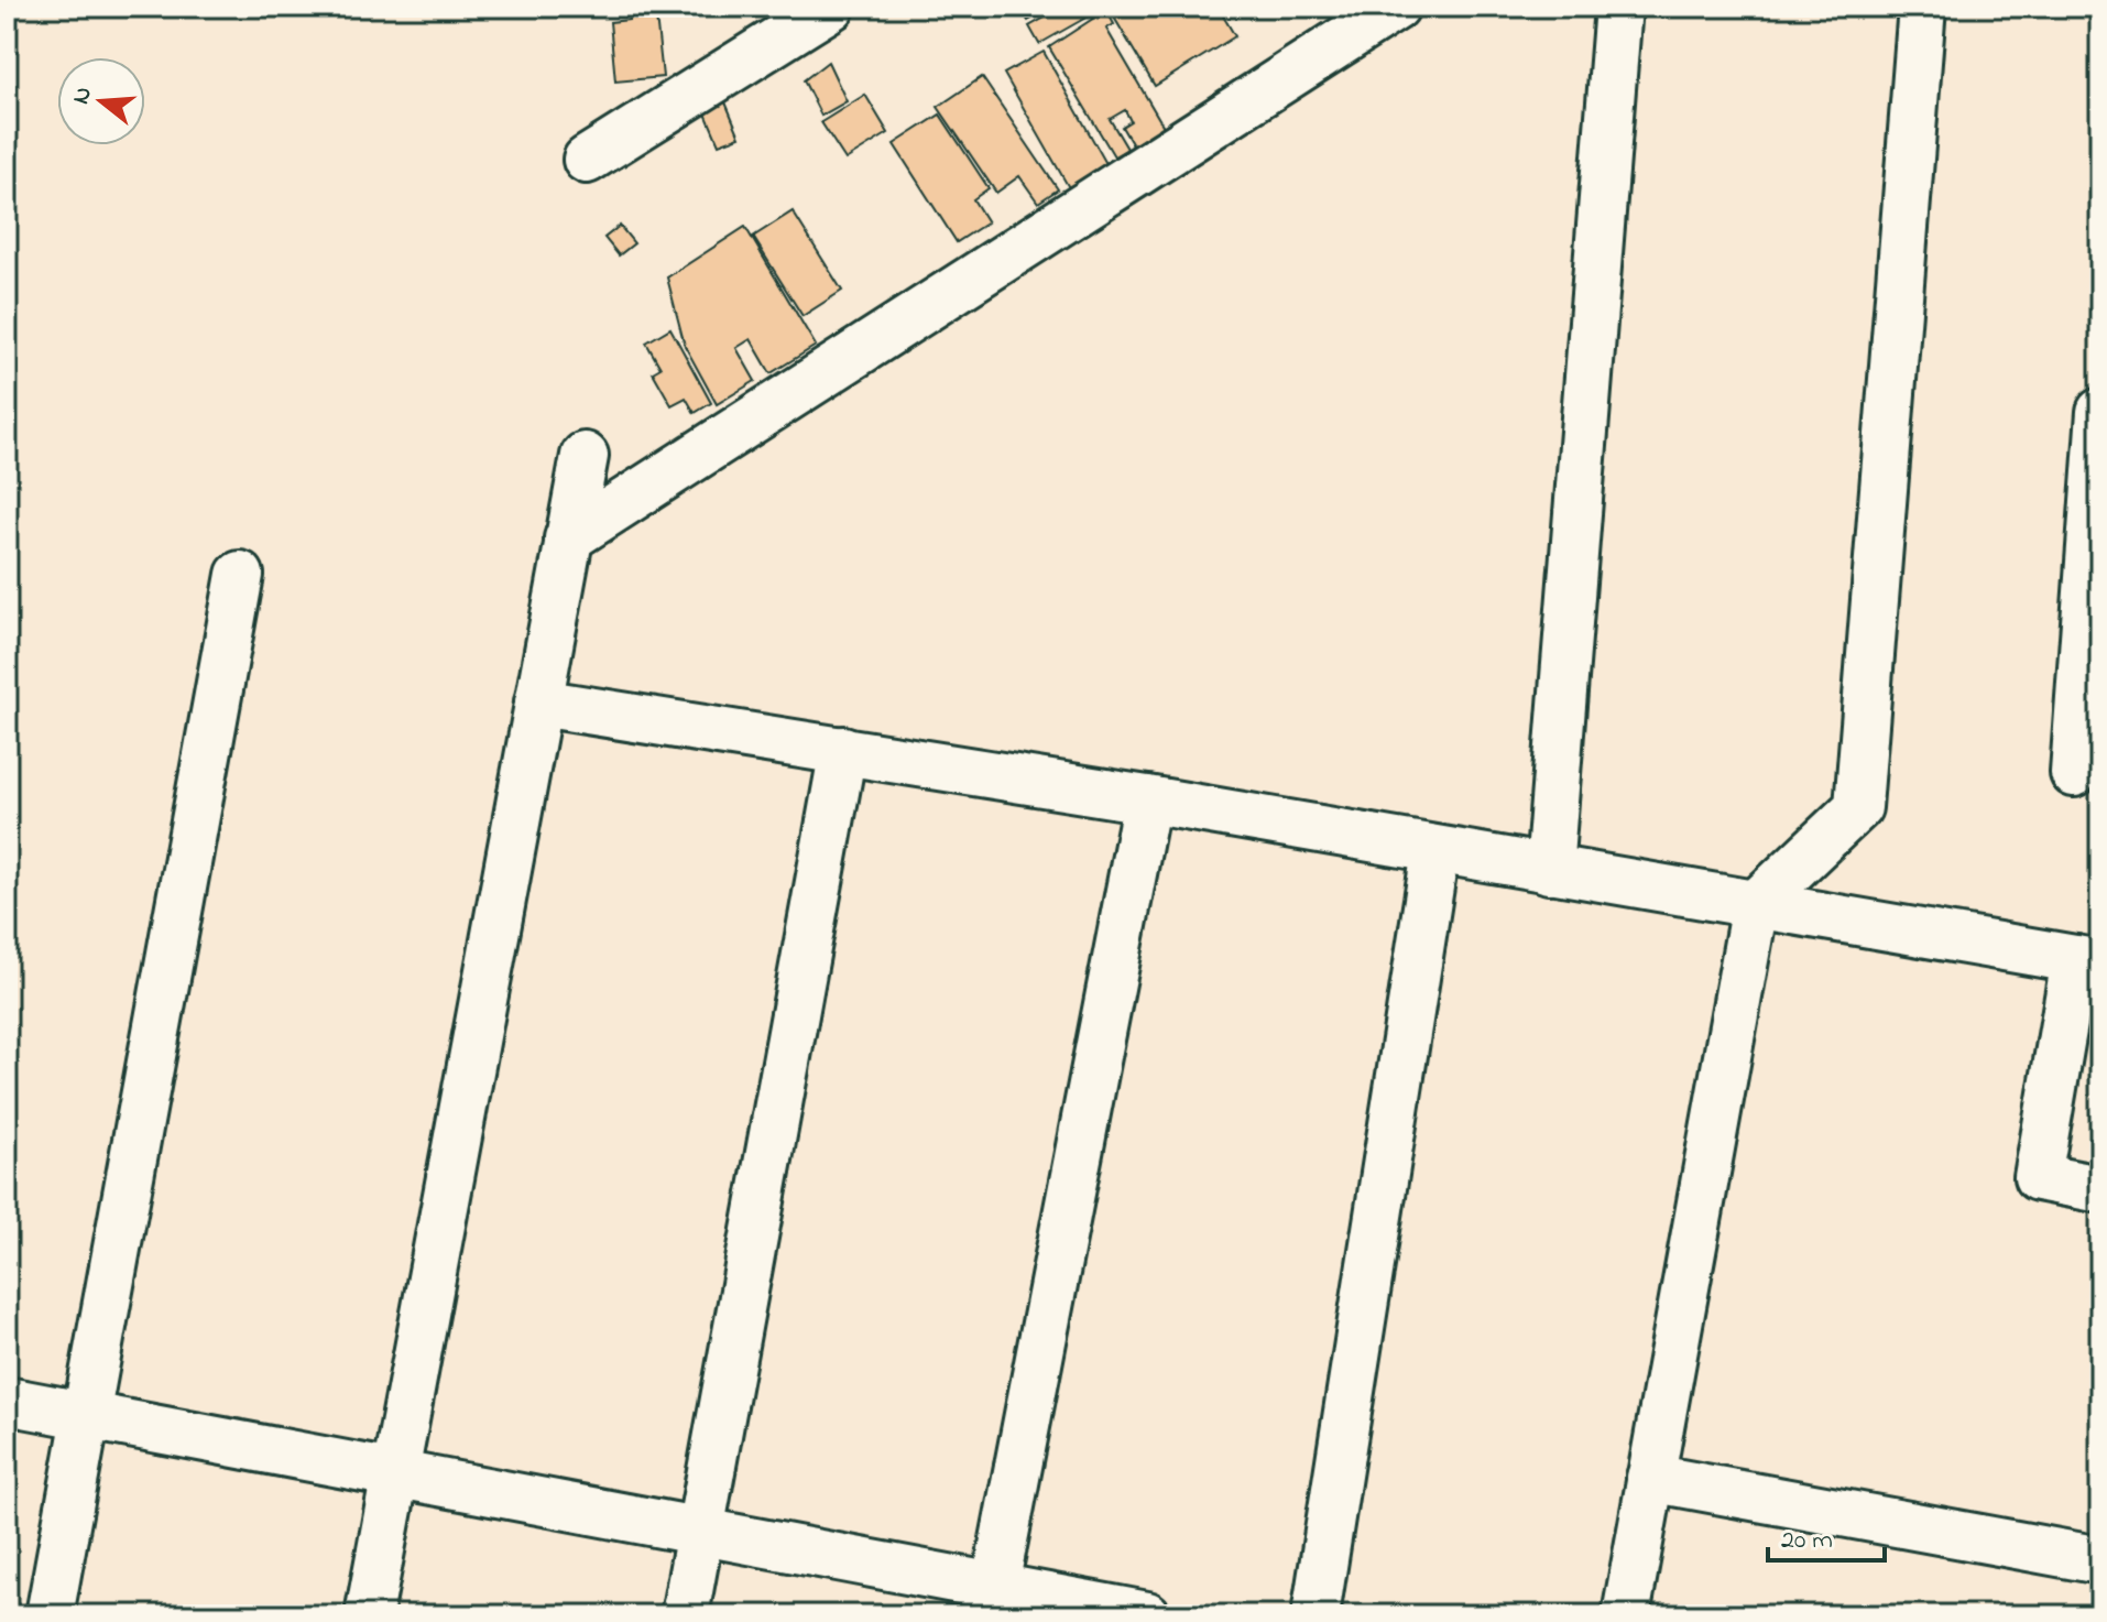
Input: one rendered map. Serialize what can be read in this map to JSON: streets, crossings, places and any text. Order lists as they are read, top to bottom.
{
  "scale_bar": "20 m",
  "north": "left"
}
